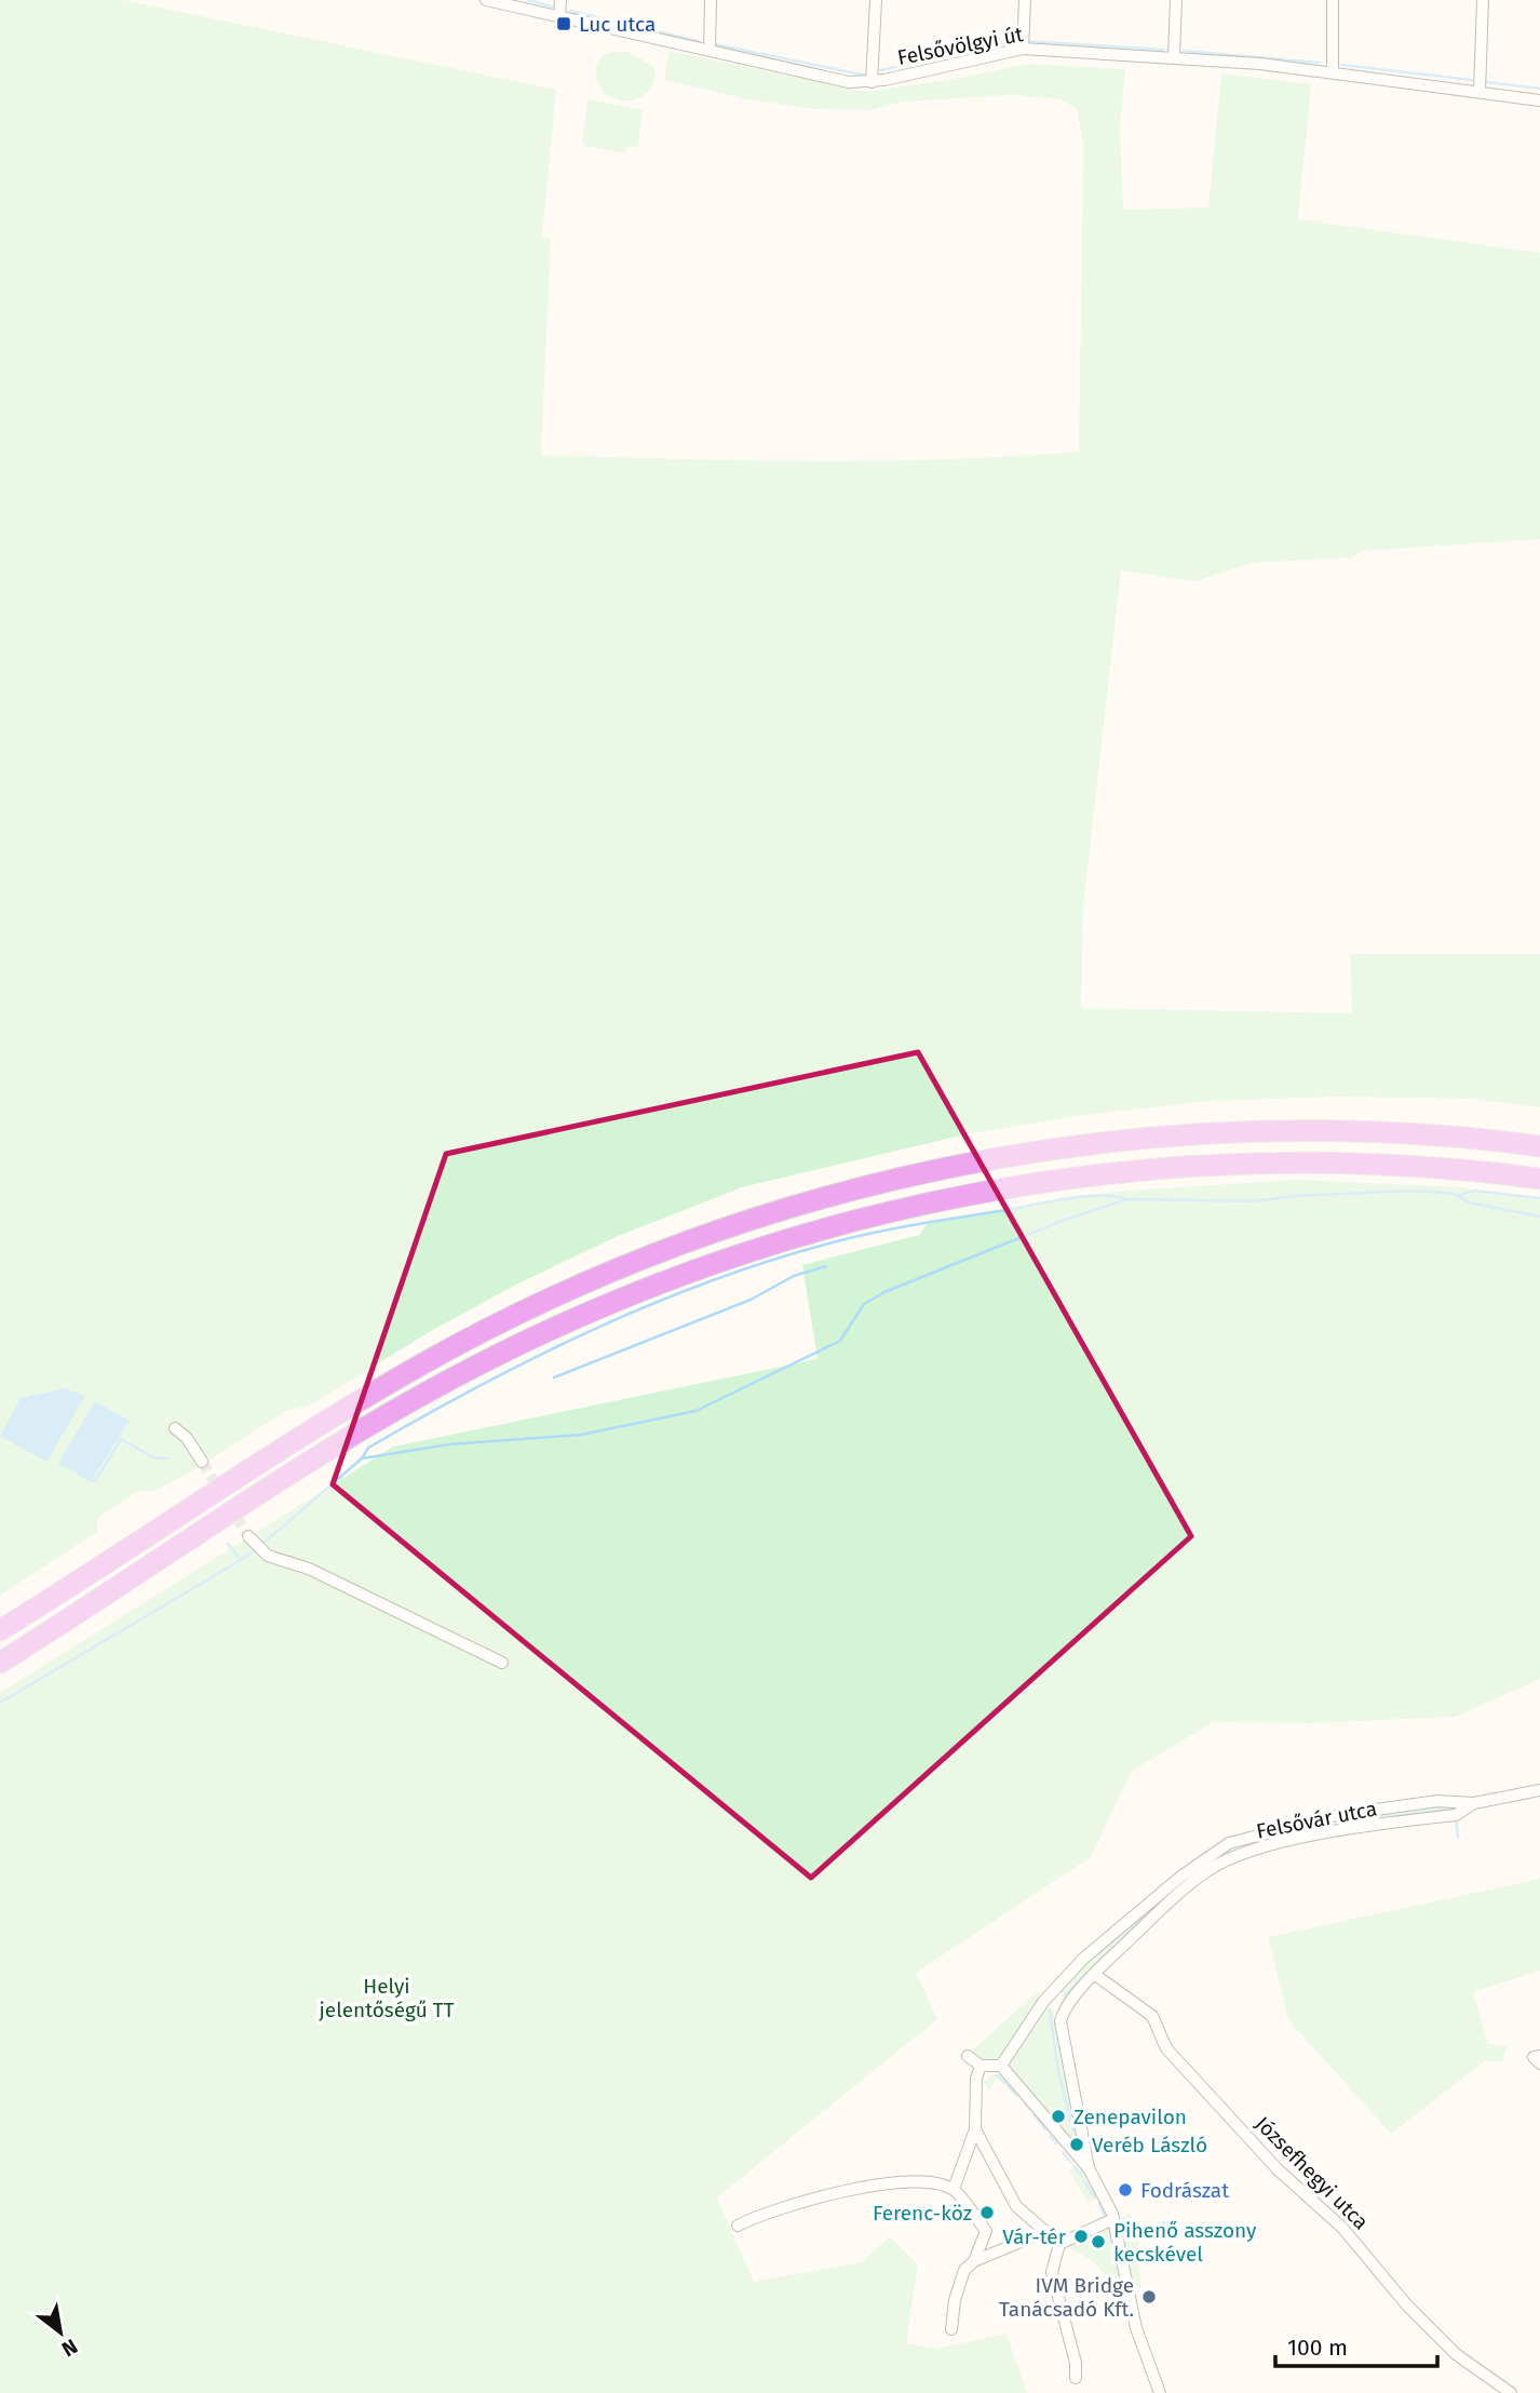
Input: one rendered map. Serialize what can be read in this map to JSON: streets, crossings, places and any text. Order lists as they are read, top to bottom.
{
  "streets": {
    "street": ["Felsővölgyi út", "Felsővár utca", "Józsefhegyi utca"]
  },
  "crossings": [
    ["Felsővár utca", "Józsefhegyi utca"]
  ],
  "parks": ["Helyi jelentőségű TT"],
  "places": {
    "transit": ["Luc utca"],
    "other": [
      "Zenepavilon",
      "Veréb László",
      "Fodrászat",
      "Ferenc-köz",
      "Vár-tér",
      "Pihenő asszony kecskével",
      "IVM Bridge Tanácsadó Kft."
    ]
  },
  "scale_bar": "100 m",
  "north": "bottom right"
}
